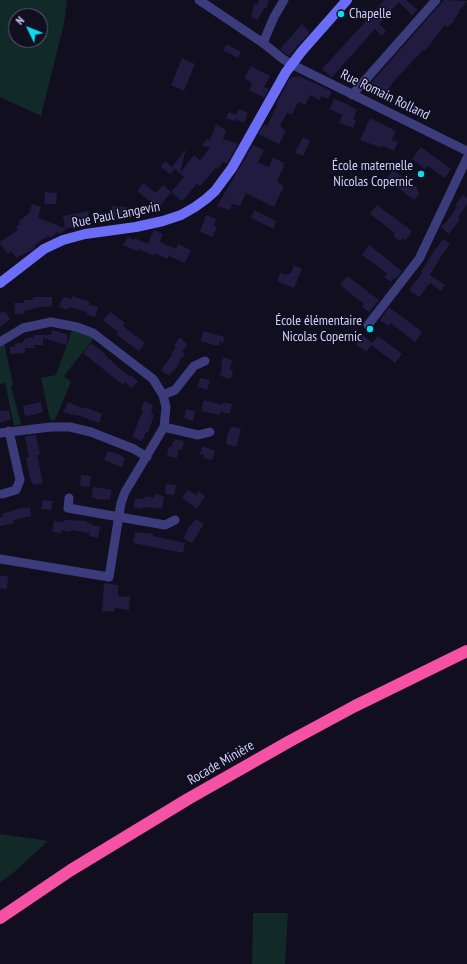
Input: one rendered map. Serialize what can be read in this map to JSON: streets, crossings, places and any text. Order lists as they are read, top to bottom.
{
  "streets": {
    "highway": ["Rocade Minière"],
    "street": ["Rue Romain Rolland", "Rue Paul Langevin"]
  },
  "crossings": [
    ["Rue Romain Rolland", "Rue Paul Langevin"]
  ],
  "places": ["Chapelle", "École maternelle Nicolas Copernic", "École élémentaire Nicolas Copernic"],
  "north": "top left"
}
